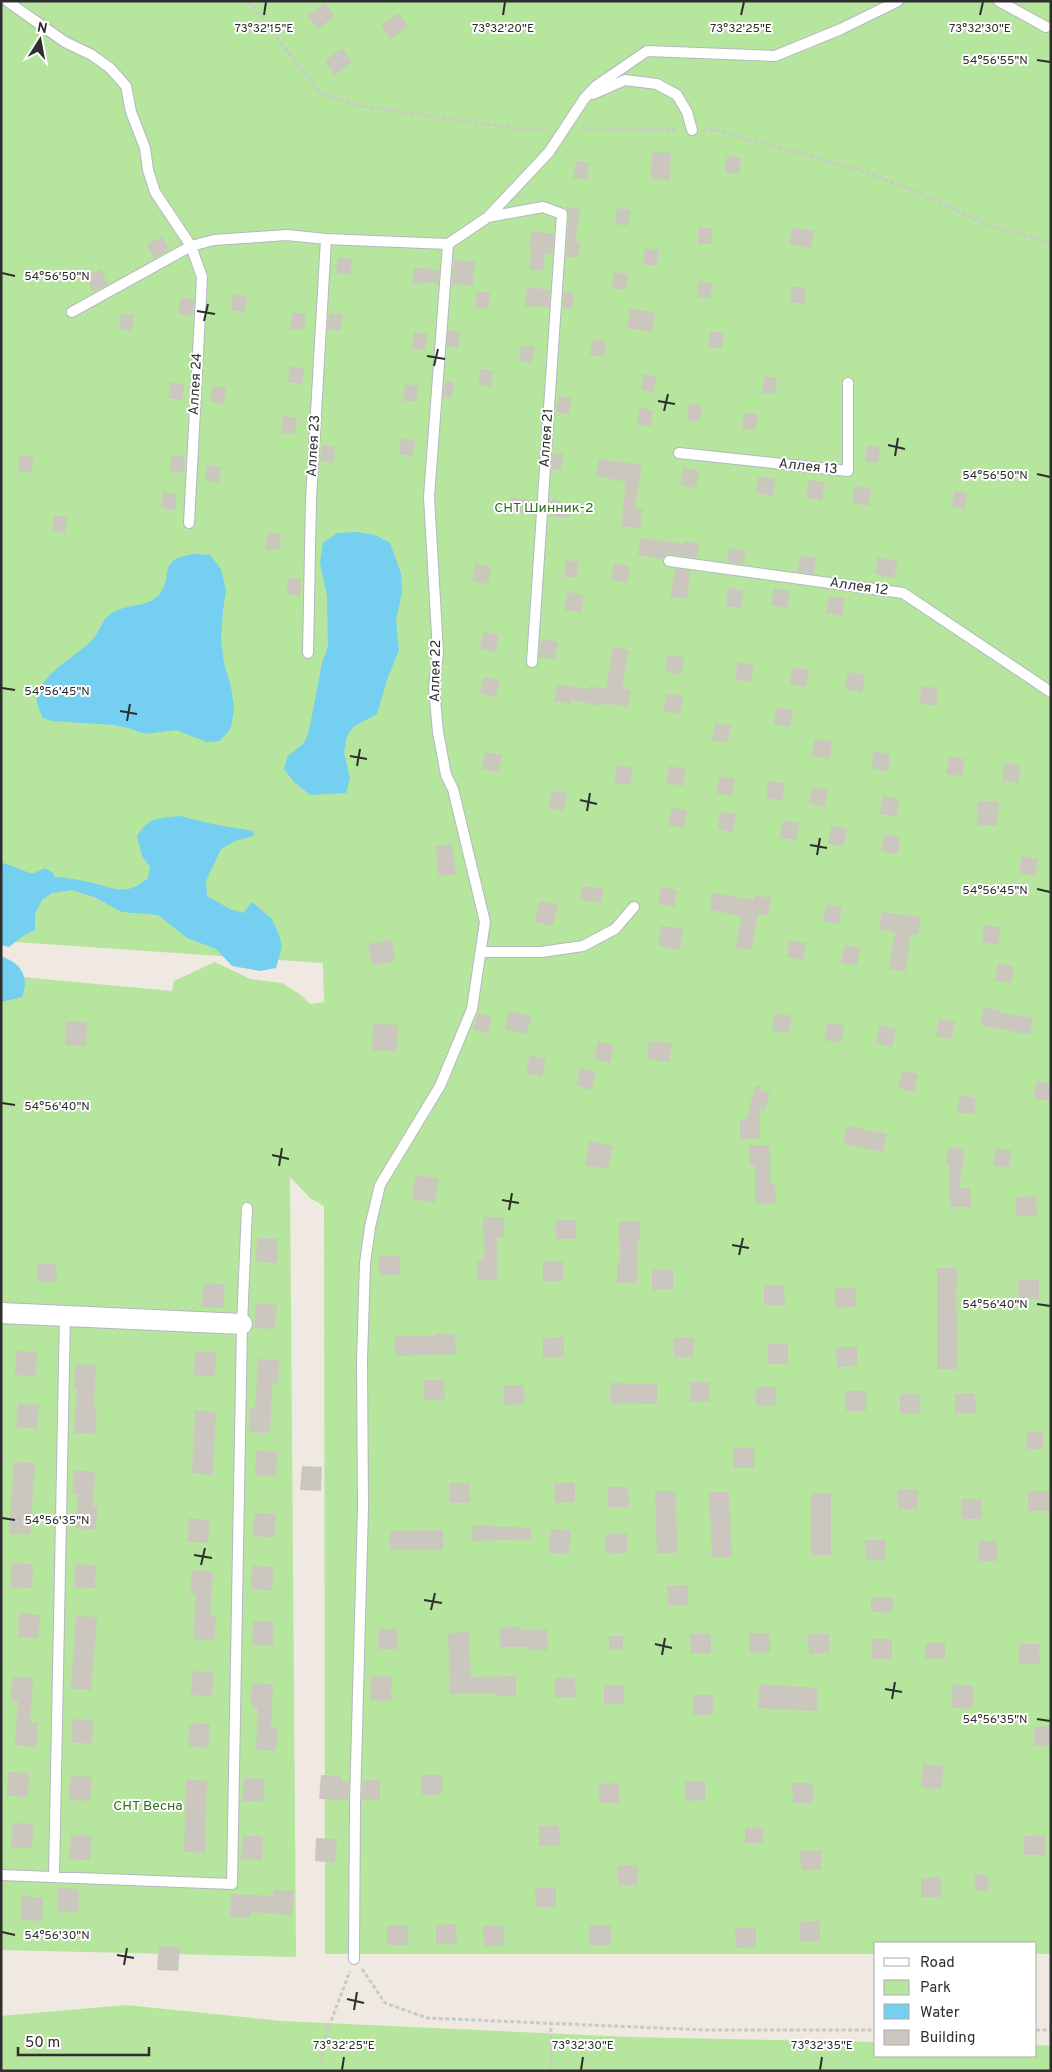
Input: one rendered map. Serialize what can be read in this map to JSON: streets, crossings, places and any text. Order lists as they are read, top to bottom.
{
  "streets": {
    "lane": [
      "Аллея 24",
      "Аллея 21",
      "Аллея 23",
      "Аллея 13",
      "Аллея 12",
      "Аллея 22"
    ]
  },
  "parks": ["СНТ Шинник-2", "СНТ Весна"],
  "legend": [
    "Road",
    "Park",
    "Water",
    "Building"
  ],
  "scale_bar": "50 m",
  "north": "top",
  "coordinates": [
    "73°32'15\"E",
    "73°32'20\"E",
    "73°32'25\"E",
    "73°32'30\"E",
    "54°56'55\"N",
    "54°56'50\"N",
    "54°56'45\"N",
    "54°56'40\"N",
    "54°56'35\"N",
    "54°56'30\"N",
    "73°32'35\"E"
  ]
}
